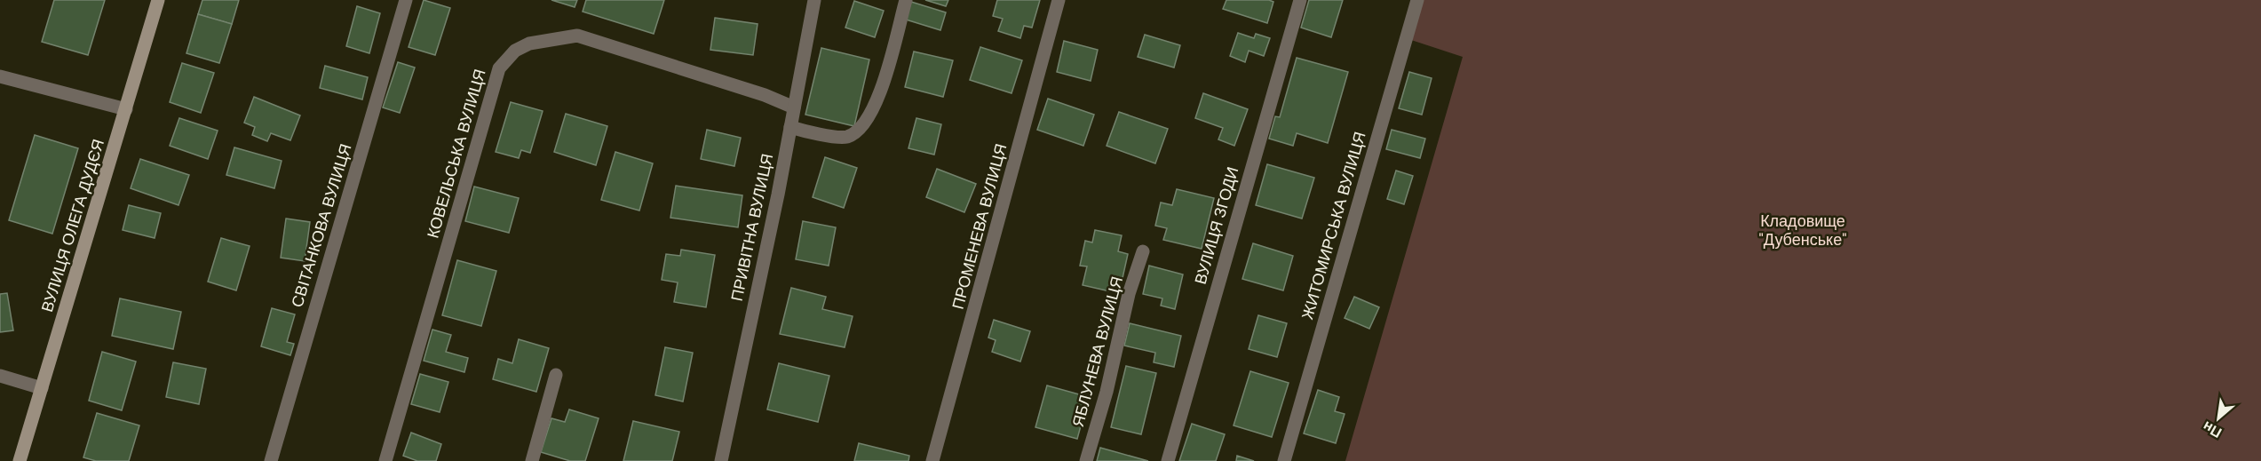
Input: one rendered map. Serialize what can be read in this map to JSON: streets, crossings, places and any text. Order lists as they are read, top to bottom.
{
  "streets": {
    "main road": ["ВУЛИЦЯ ОЛЕГА ДУДЄЯ"],
    "street": [
      "КОВЕЛЬСЬКА ВУЛИЦЯ",
      "СВІТАНКОВА ВУЛИЦЯ",
      "ВУЛИЦЯ ЗГОДИ",
      "ЖИТОМИРСЬКА ВУЛИЦЯ",
      "ПРОМЕНЕВА ВУЛИЦЯ",
      "ПРИВІТНА ВУЛИЦЯ",
      "ЯБЛУНЕВА ВУЛИЦЯ"
    ]
  },
  "crossings": [
    ["КОВЕЛЬСЬКА ВУЛИЦЯ", "ПРИВІТНА ВУЛИЦЯ"]
  ],
  "parks": ["Кладовище \"Дубенське\""],
  "north": "bottom left"
}
